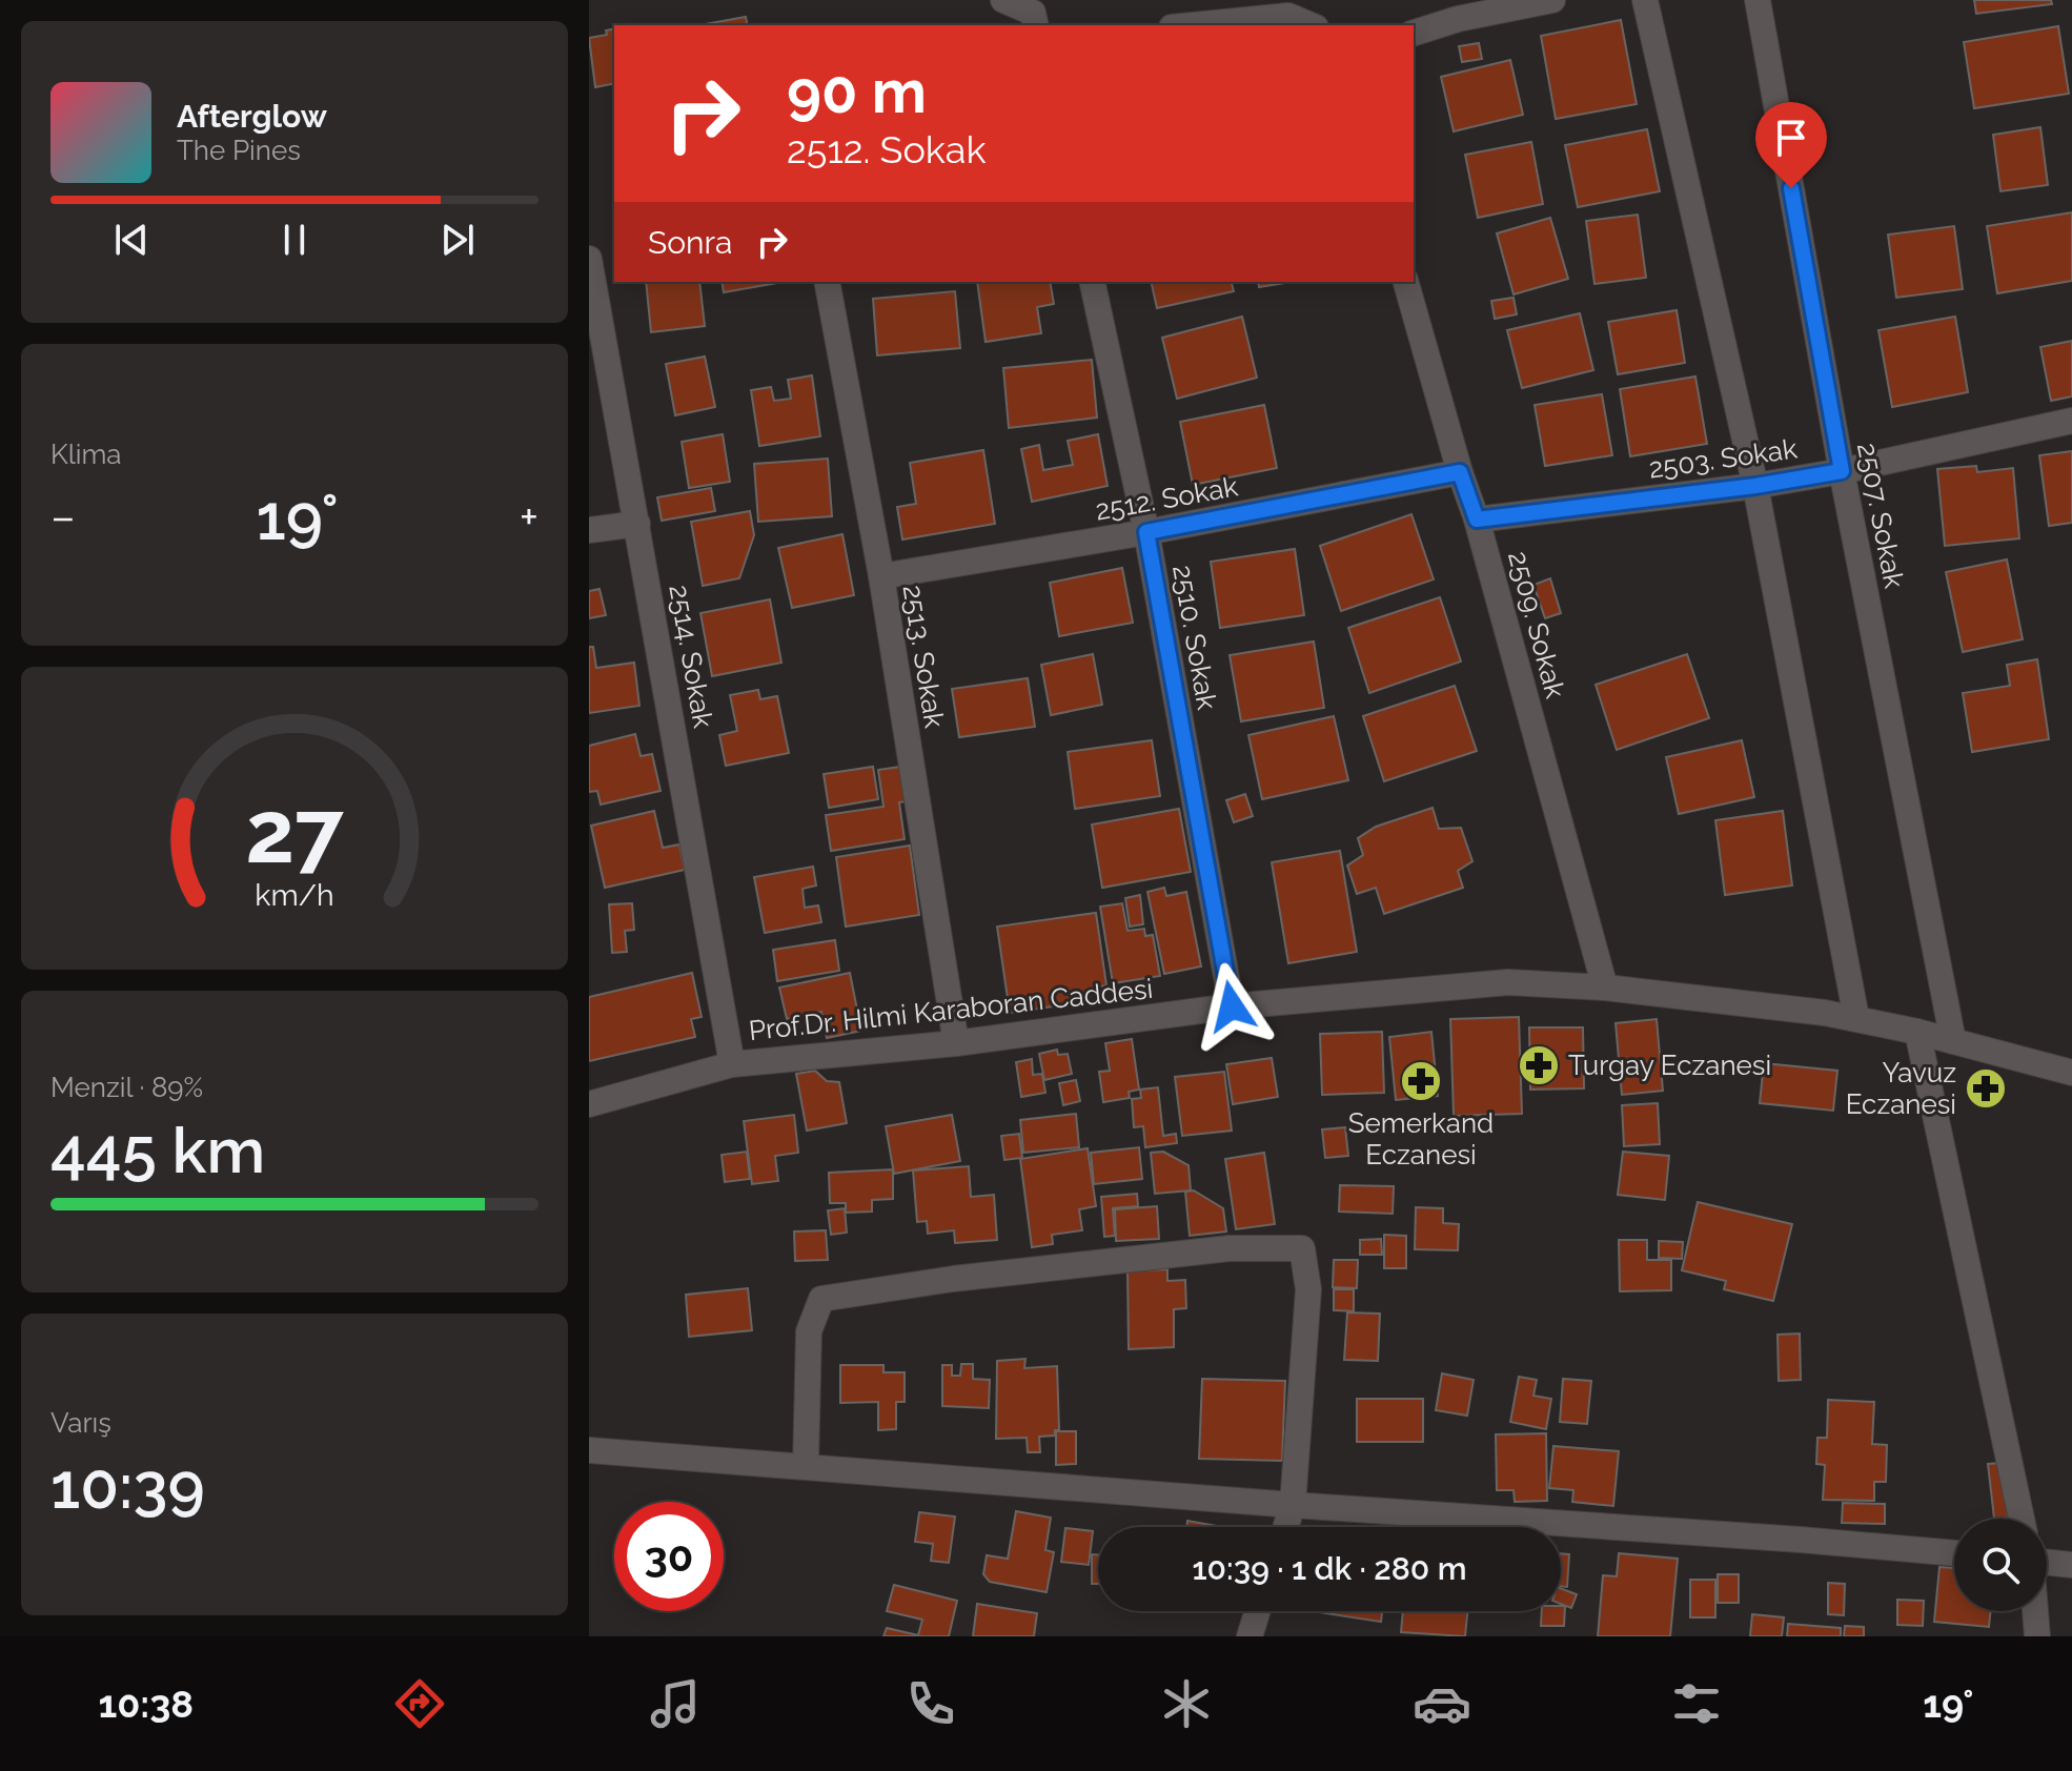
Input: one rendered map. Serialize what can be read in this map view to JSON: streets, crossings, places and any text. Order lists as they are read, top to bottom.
{
  "streets": {
    "street": [
      "2503. Sokak",
      "2512. Sokak",
      "2507. Sokak",
      "2509. Sokak",
      "2510. Sokak",
      "2514. Sokak",
      "2513. Sokak",
      "Prof.Dr. Hilmi Karaboran Caddesi"
    ]
  },
  "crossings": [
    ["2503. Sokak", "2507. Sokak"],
    ["2503. Sokak", "2509. Sokak"],
    ["2512. Sokak", "2509. Sokak"],
    ["2512. Sokak", "2510. Sokak"],
    ["2512. Sokak", "2513. Sokak"],
    ["2507. Sokak", "Prof.Dr. Hilmi Karaboran Caddesi"],
    ["2509. Sokak", "Prof.Dr. Hilmi Karaboran Caddesi"],
    ["2510. Sokak", "Prof.Dr. Hilmi Karaboran Caddesi"],
    ["2514. Sokak", "Prof.Dr. Hilmi Karaboran Caddesi"],
    ["2513. Sokak", "Prof.Dr. Hilmi Karaboran Caddesi"]
  ],
  "places": {
    "pharmacy": ["Turgay Eczanesi", "Semerkand Eczanesi", "Yavuz Eczanesi"]
  },
  "page": {
    "turn": ["90 m", "2512. Sokak"],
    "song": ["Afterglow", "The Pines"],
    "then": "Sonra",
    "tile": [
      "Klima",
      ["Menzil · 89%", "445 km"],
      ["Varış", "10:39"]
    ],
    "heat": ["−", "19°", "+"],
    "limit": "30",
    "trip": "10:39 · 1 dk · 280 m",
    "tabs": ["10:38", "19°"],
    "gauge": ["27", "km/h"]
  }
}
